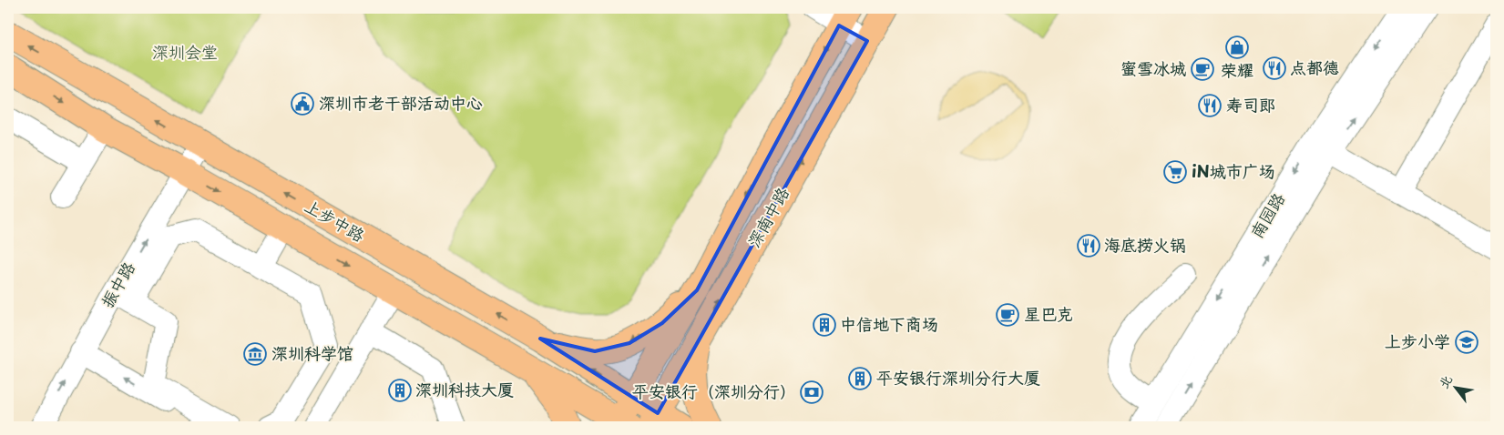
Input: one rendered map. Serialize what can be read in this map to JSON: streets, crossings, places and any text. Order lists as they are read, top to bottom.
{
  "streets": {
    "main road": ["深南中路", "上步中路"],
    "street": ["南园路", "振中路"]
  },
  "crossings": [
    ["深南中路", "上步中路"],
    ["上步中路", "振中路"]
  ],
  "parks": ["深圳会堂"],
  "places": {
    "shop": ["荣耀"],
    "restaurant": ["点都德", "寿司郎", "海底捞火锅"],
    "cafe": ["蜜雪冰城", "星巴克"],
    "public building": ["深圳市老干部活动中心"],
    "supermarket": ["iN城市广场"],
    "building": ["中信地下商场", "平安银行深圳分行大厦", "深圳科技大厦"],
    "school or university": ["上步小学"],
    "museum": ["深圳科学馆"],
    "bank": ["平安银行（深圳分行）"]
  },
  "north": "top left"
}
